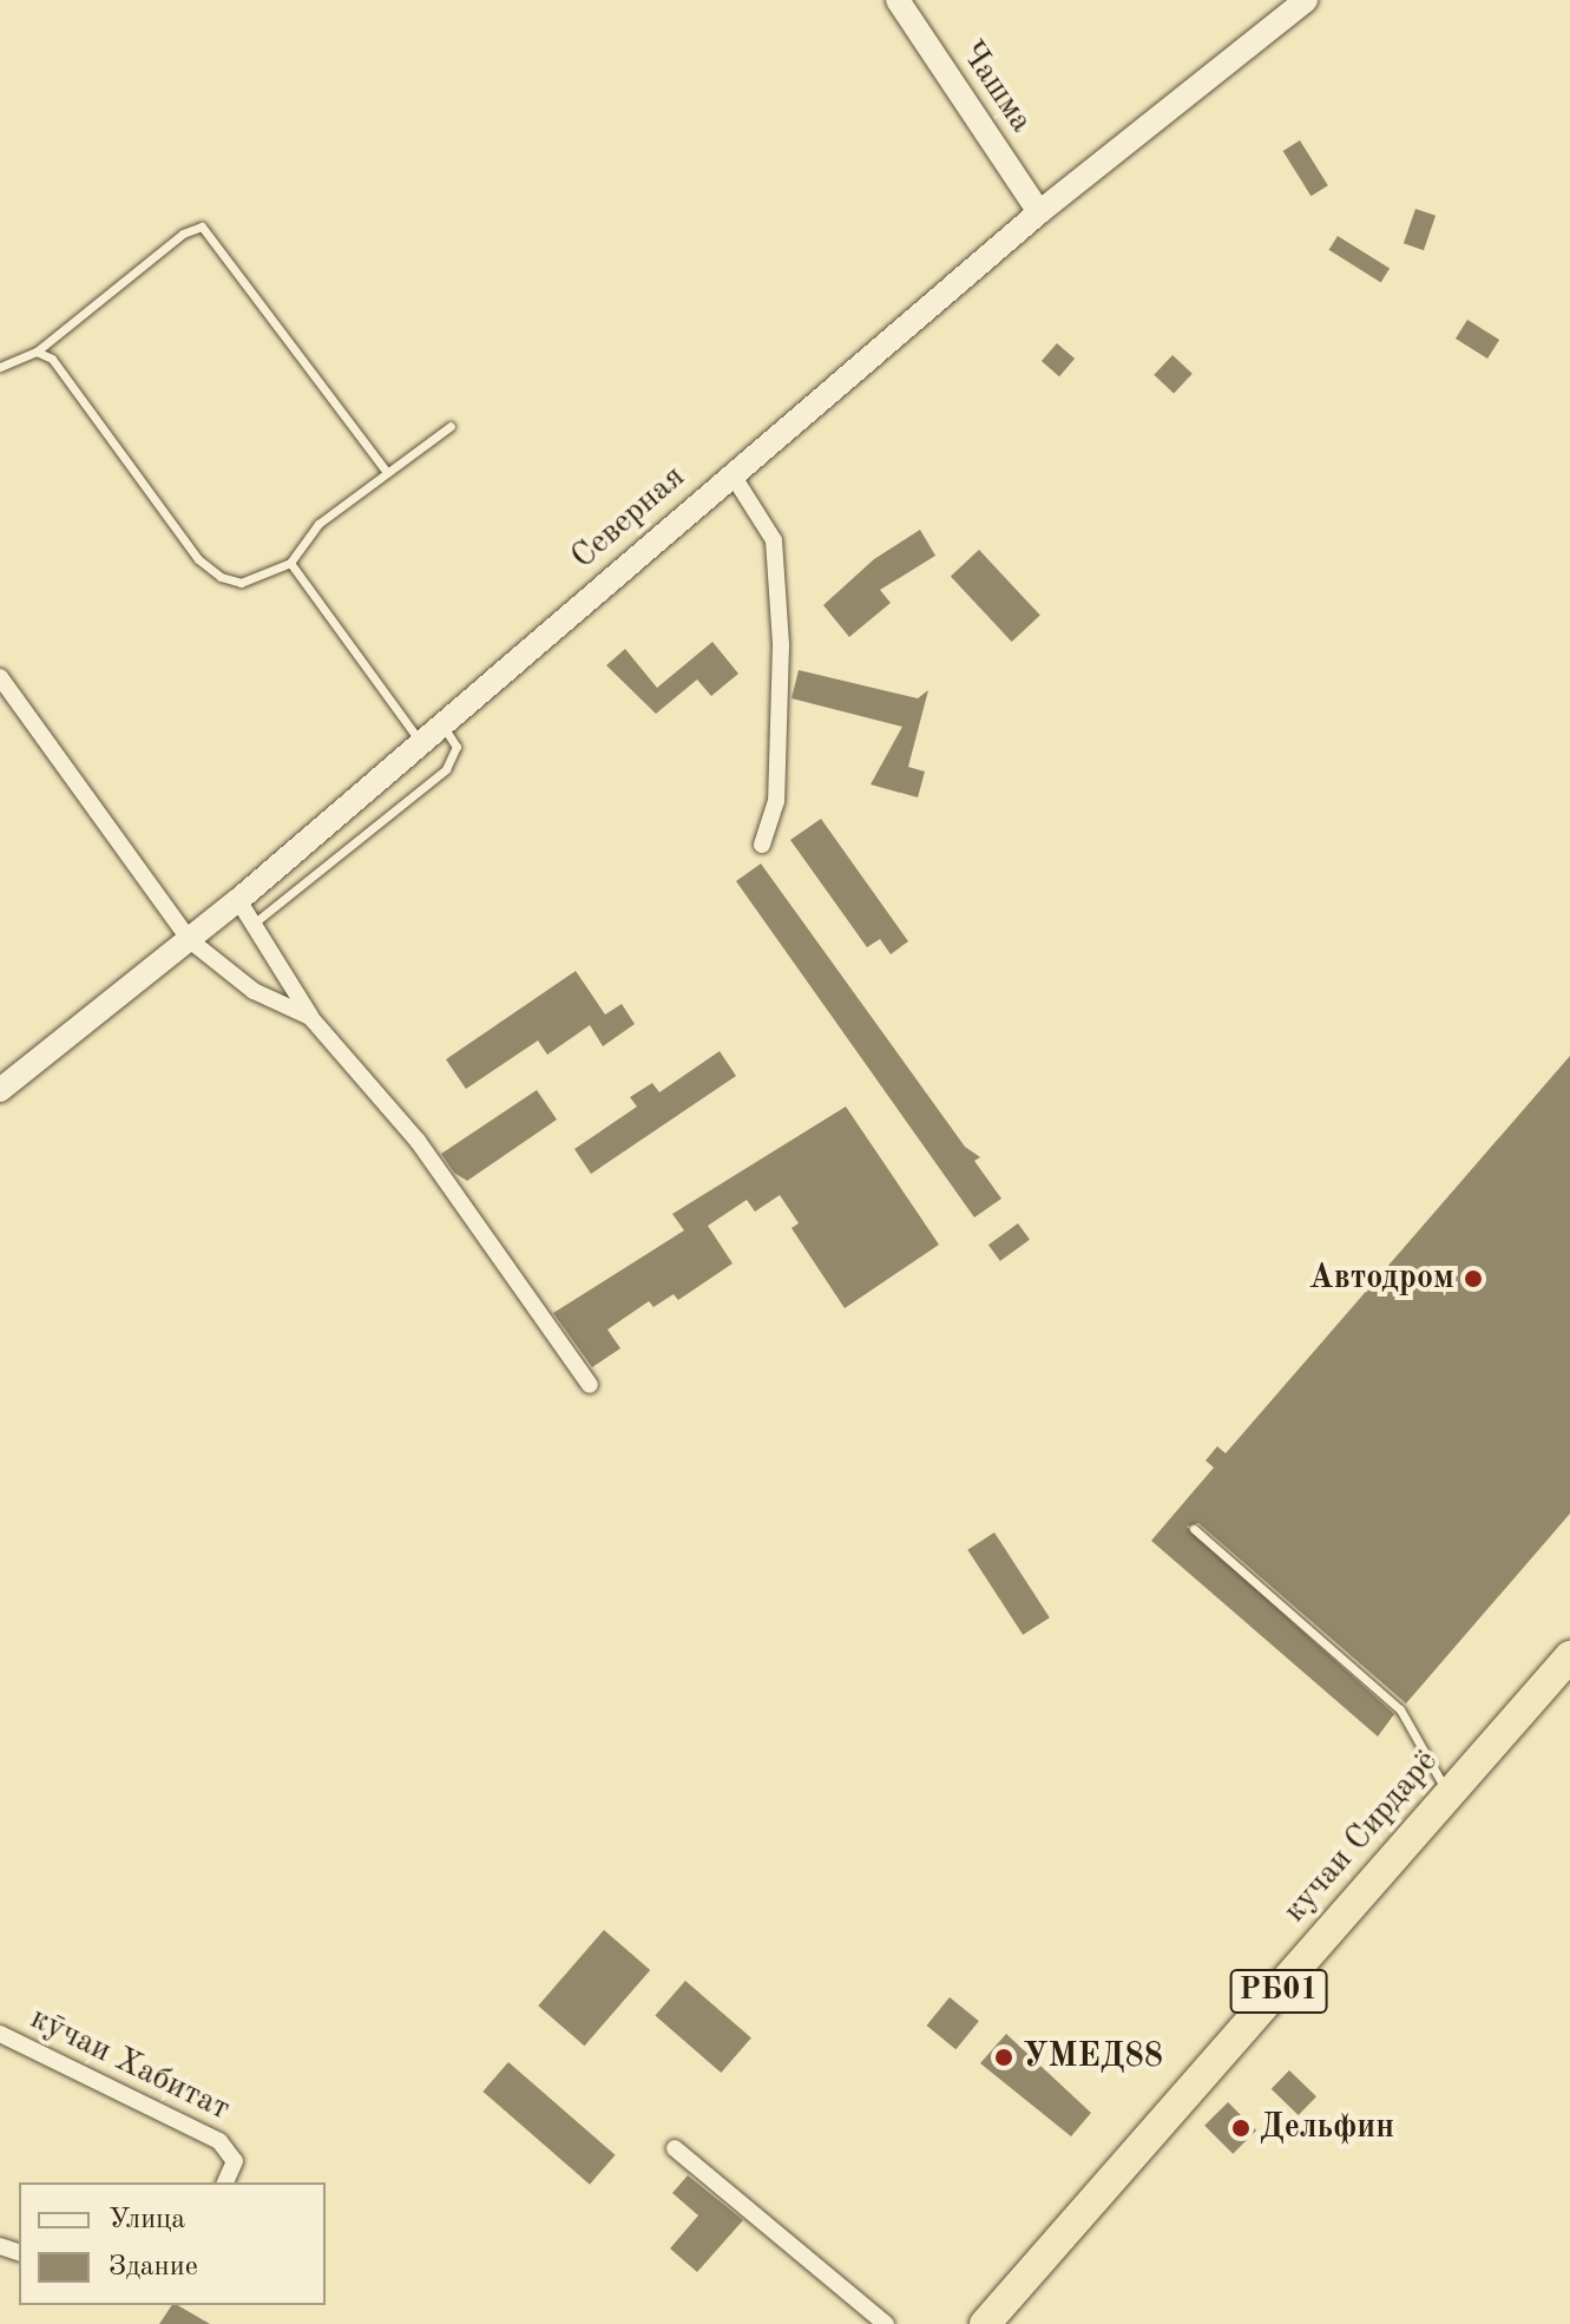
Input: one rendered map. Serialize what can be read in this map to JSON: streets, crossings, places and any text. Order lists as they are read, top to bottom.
{
  "streets": {
    "highway": ["кучаи Сирдарё", "РБ01"],
    "main road": ["Чашма", "Северная"],
    "street": ["кӯчаи Хабитат"]
  },
  "crossings": [
    ["Чашма", "Северная"],
    ["кучаи Сирдарё", "РБ01"]
  ],
  "places": ["Автодром", "УМЕД88", "Дельфин"],
  "legend": ["Улица", "Здание"]
}
